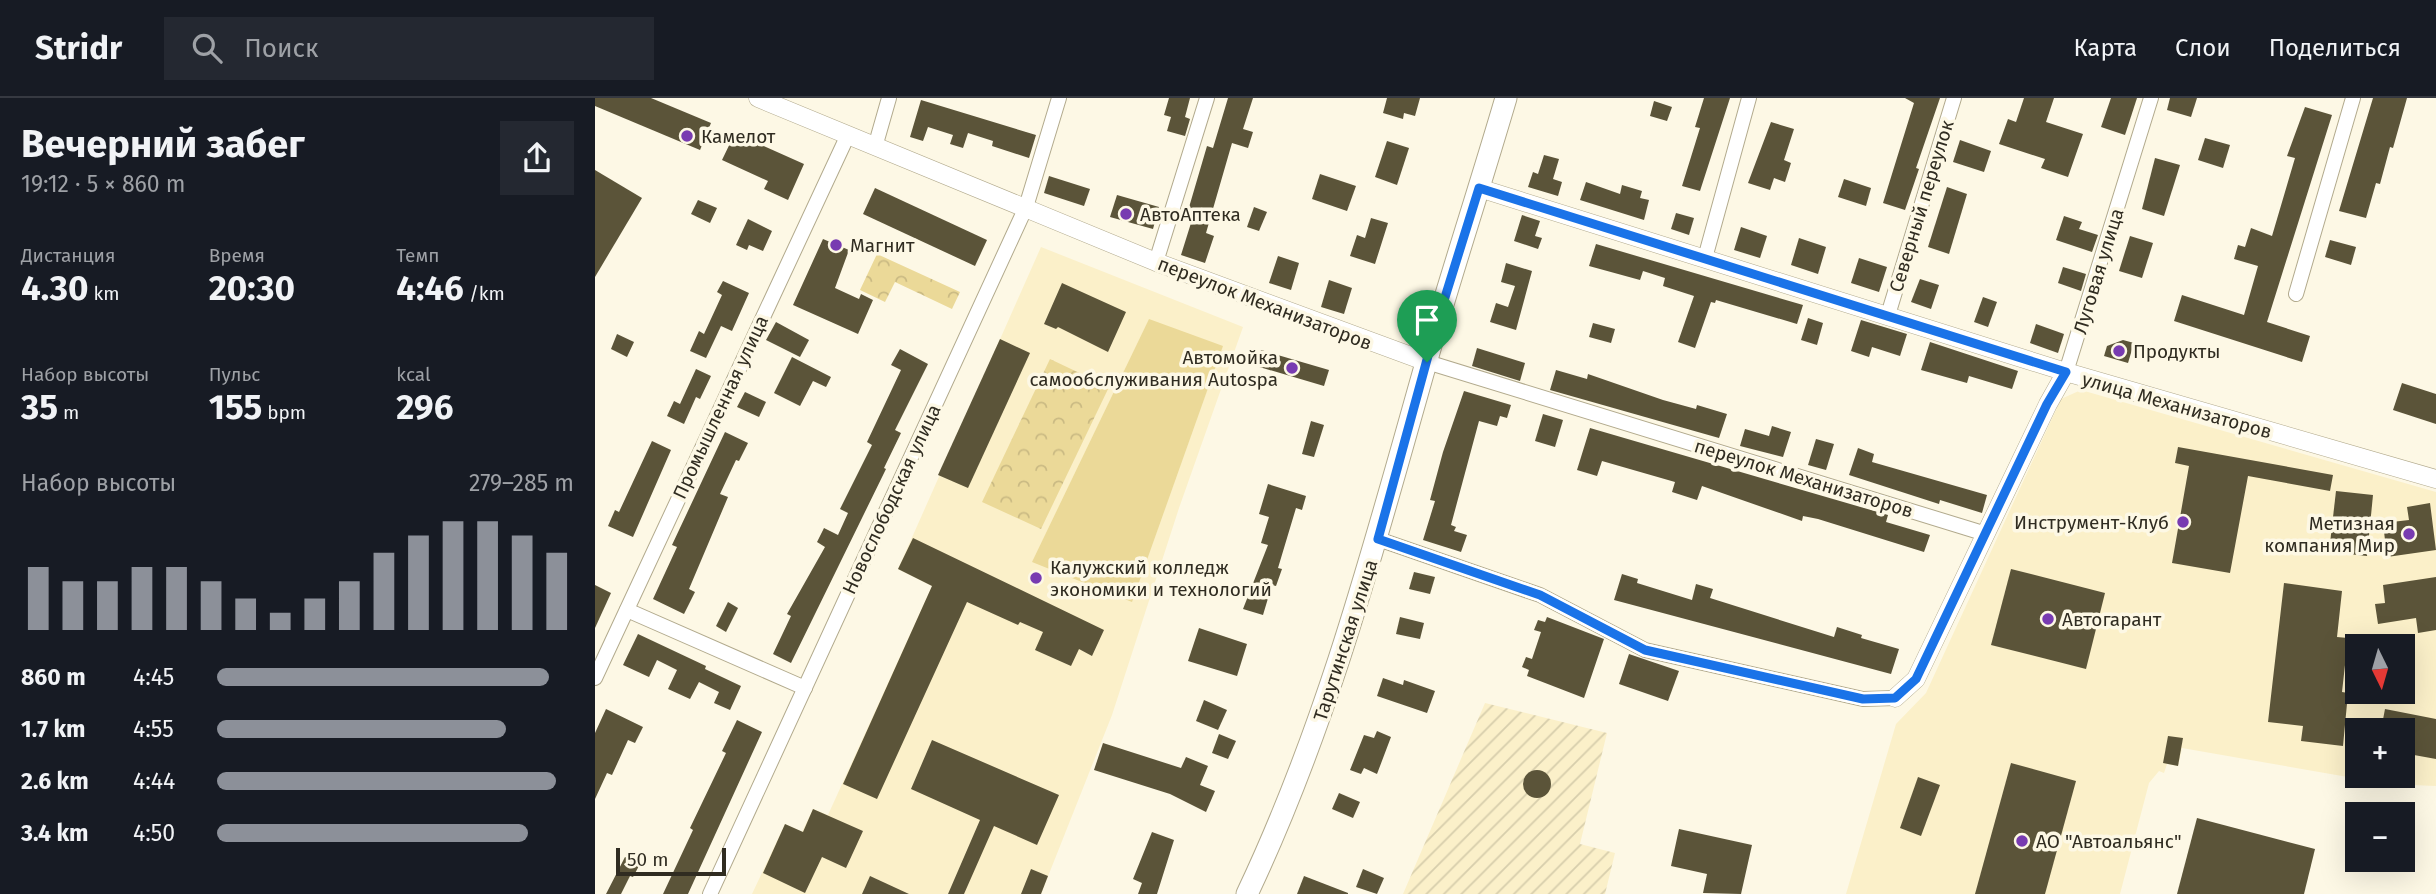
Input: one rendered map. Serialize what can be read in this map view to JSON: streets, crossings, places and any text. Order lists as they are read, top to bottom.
{
  "streets": {
    "main road": ["Тарутинская улица"],
    "street": [
      "Северный переулок",
      "Луговая улица",
      "переулок Механизаторов",
      "улица Механизаторов",
      "Промышленная улица",
      "Новослободская улица"
    ]
  },
  "crossings": [
    ["Северный переулок", "улица Механизаторов"],
    ["Луговая улица", "переулок Механизаторов"],
    ["Луговая улица", "улица Механизаторов"],
    ["переулок Механизаторов", "Промышленная улица"],
    ["переулок Механизаторов", "Новослободская улица"],
    ["переулок Механизаторов", "Тарутинская улица"],
    ["улица Механизаторов", "Тарутинская улица"]
  ],
  "places": [
    "Камелот",
    "АвтоАптека",
    "Магнит",
    "Продукты",
    "Автомойка самообслуживания Autospa",
    "Инструмент-Клуб",
    "Метизная компания Мир",
    "Калужский колледж экономики и технологий",
    "Автогарант",
    "АО \"Автоальянс\""
  ],
  "scale_bar": "50 m",
  "north": "bottom",
  "page": {
    "header": "Stridr",
    "search": "Поиск",
    "nav": ["Карта", "Слои", "Поделиться"],
    "heading": ["Вечерний забег", "19:12 · 5 × 860 m"],
    "stats": [
      ["Дистанция", "4.30 km"],
      ["Время", "20:30"],
      ["Темп", "4:46 /km"],
      ["Набор высоты", "35 m"],
      ["Пульс", "155 bpm"],
      ["kcal", "296"]
    ],
    "chart": ["Набор высоты", "279–285 m"],
    "map_buttons": ["+", "−"],
    "list": [
      {
        "name": "860 m",
        "note": "4:45"
      },
      {
        "name": "1.7 km",
        "note": "4:55"
      },
      {
        "name": "2.6 km",
        "note": "4:44"
      },
      {
        "name": "3.4 km",
        "note": "4:50"
      }
    ],
    "scale": "50 m"
  }
}
